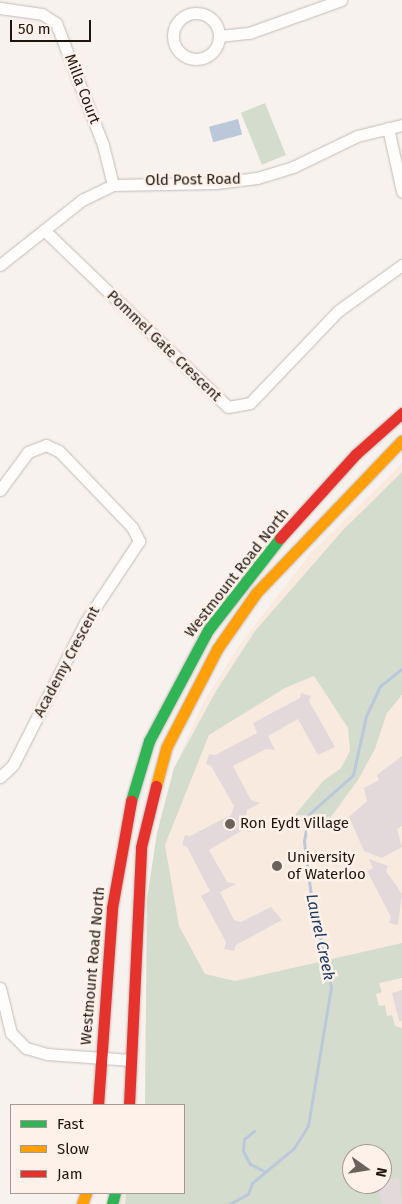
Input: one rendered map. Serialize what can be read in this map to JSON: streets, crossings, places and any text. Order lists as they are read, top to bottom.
{
  "streets": {
    "main road": ["Westmount Road North"],
    "street": [
      "Milla Court",
      "Old Post Road",
      "Pommel Gate Crescent",
      "Academy Crescent"
    ]
  },
  "crossings": [
    ["Milla Court", "Old Post Road"],
    ["Old Post Road", "Pommel Gate Crescent"]
  ],
  "water": ["Laurel Creek"],
  "places": ["Ron Eydt Village", "University of Waterloo"],
  "legend": ["Fast", "Slow", "Jam"],
  "scale_bar": "50 m",
  "north": "right"
}
